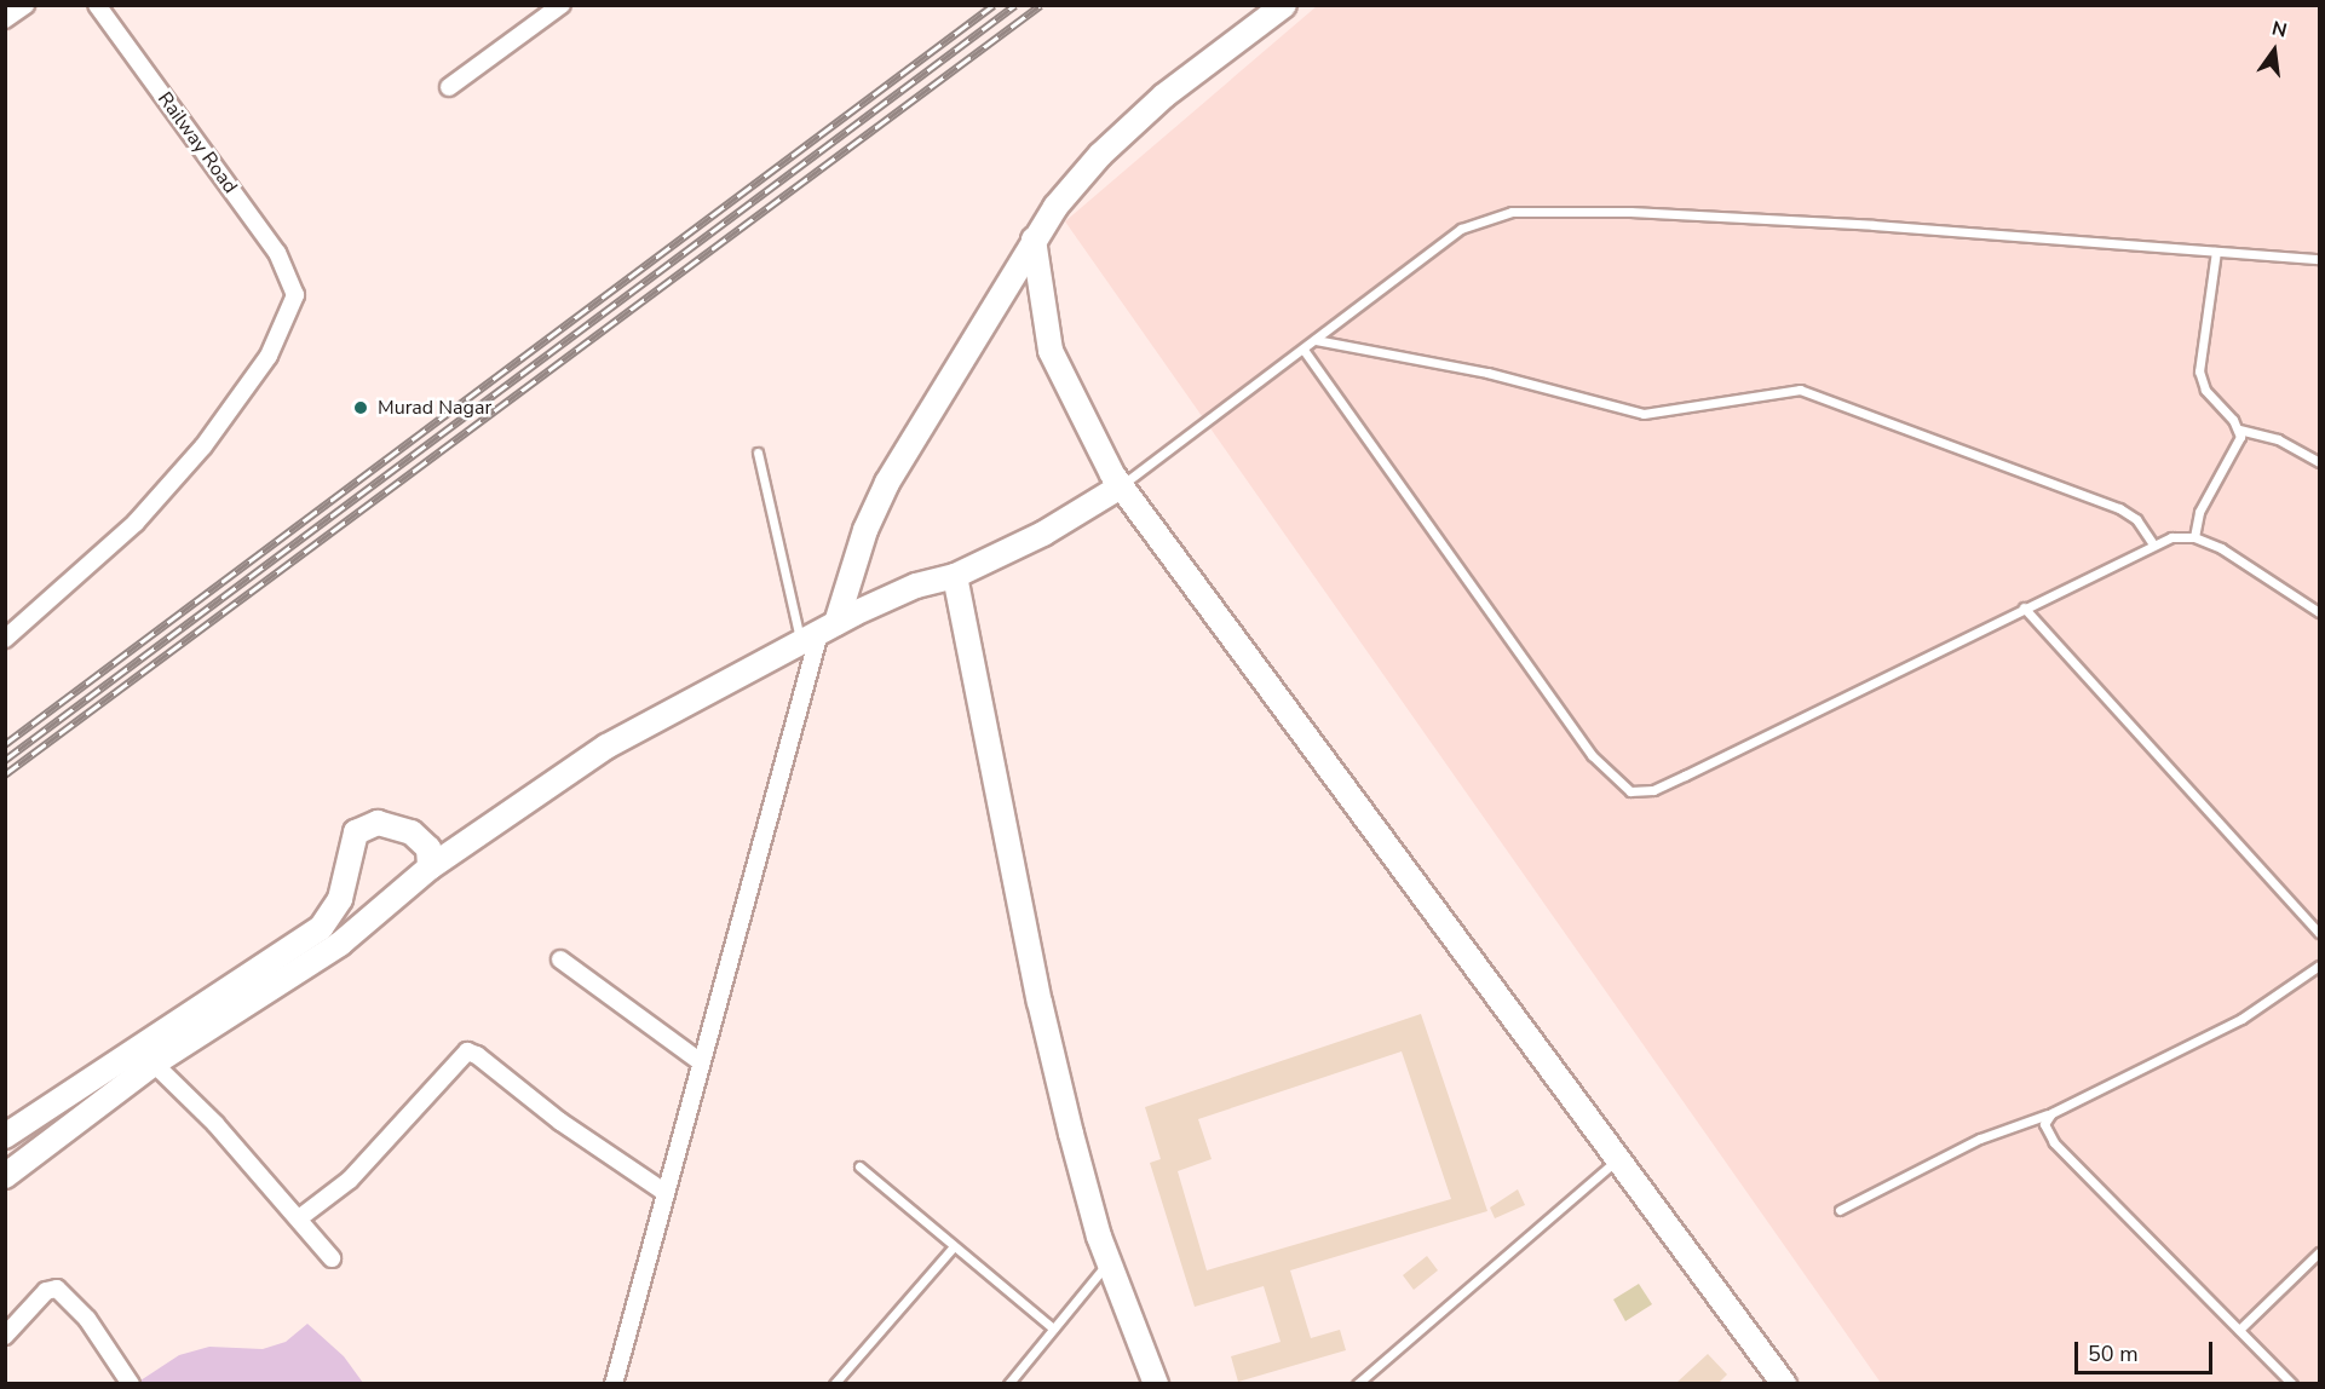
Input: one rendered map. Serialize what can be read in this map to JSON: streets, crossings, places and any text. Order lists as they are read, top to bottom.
{
  "streets": {
    "street": ["Railway Road"]
  },
  "places": ["Murad Nagar"],
  "scale_bar": "50 m",
  "north": "top"
}
